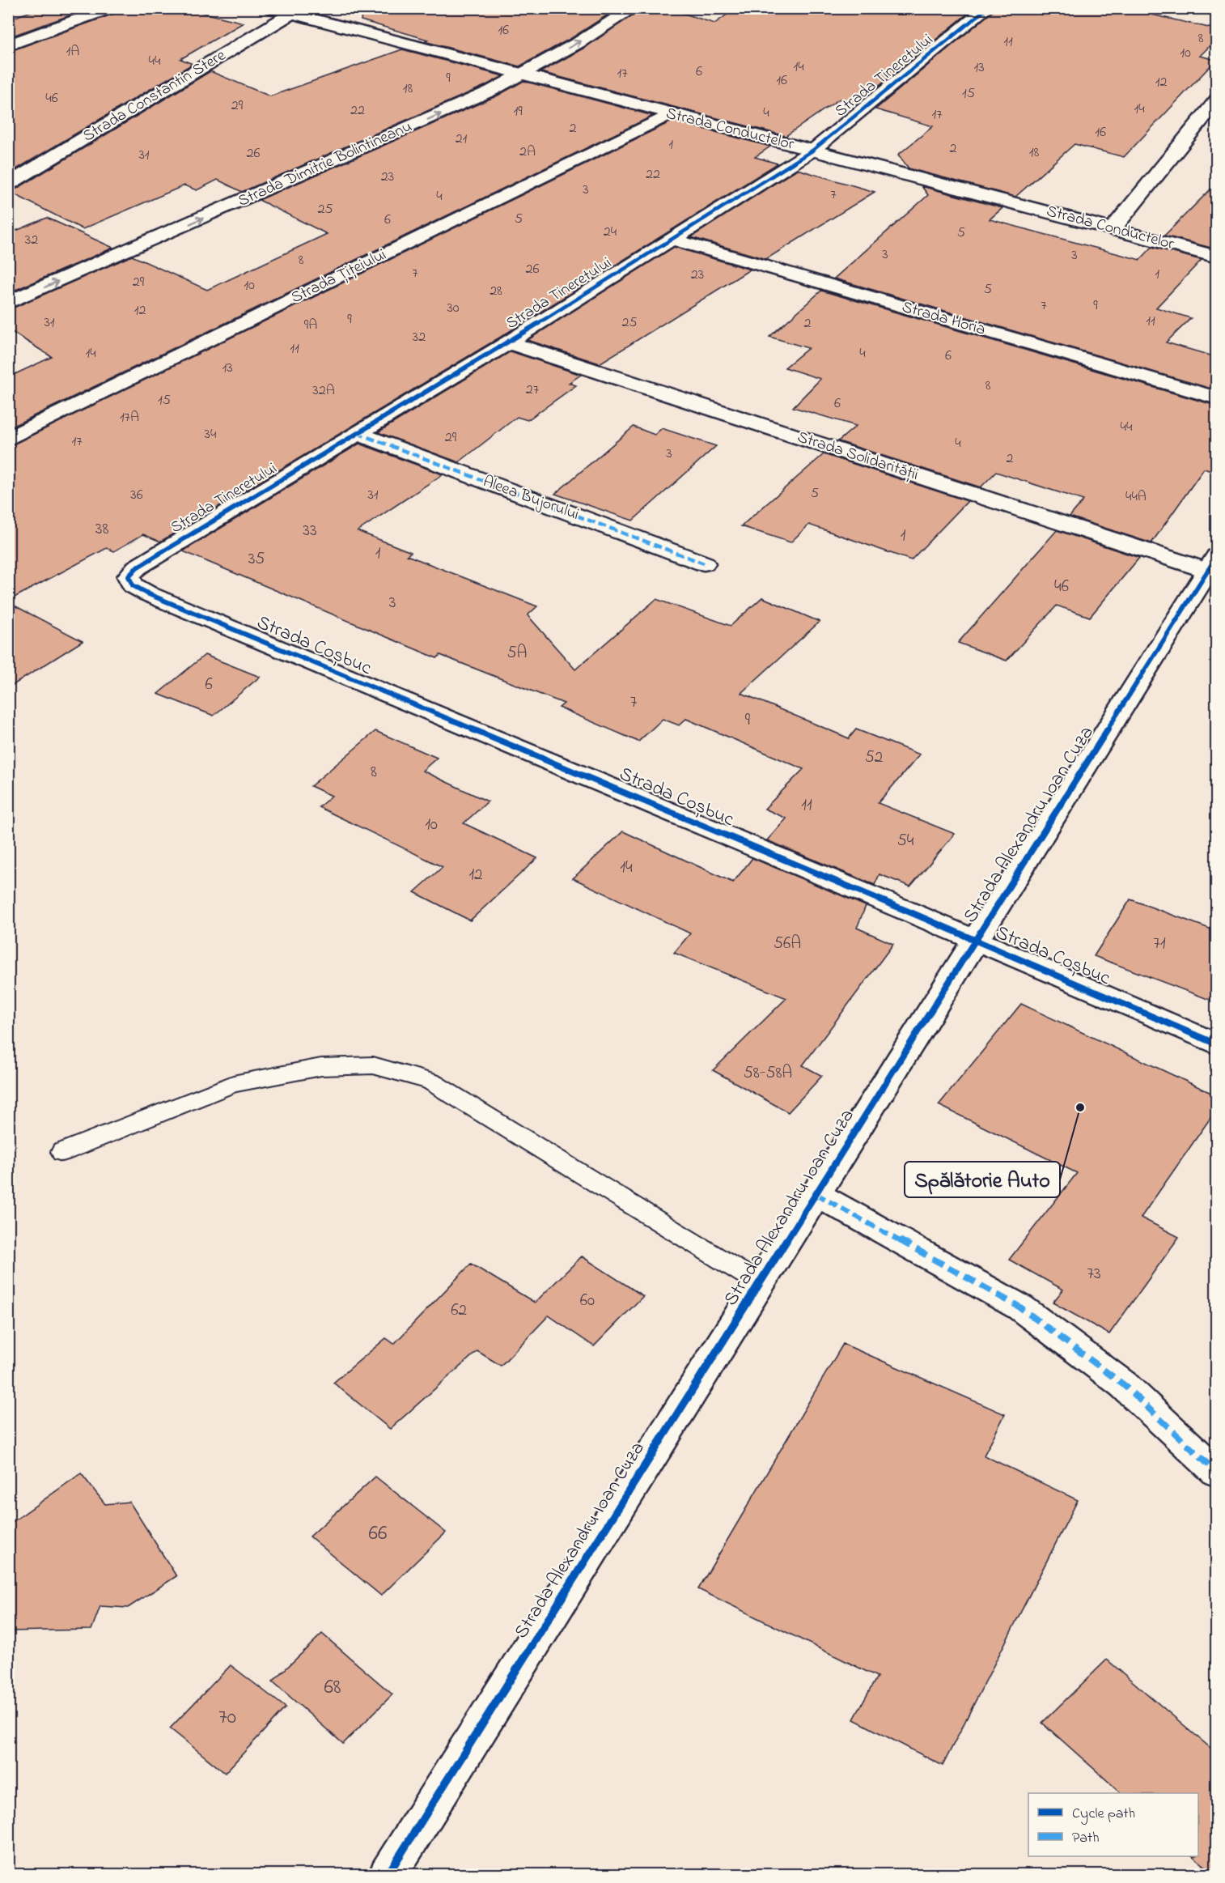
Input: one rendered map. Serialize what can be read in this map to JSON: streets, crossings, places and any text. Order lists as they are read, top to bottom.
{
  "streets": {
    "street": [
      "Strada Tineretului",
      "Strada Constantin Stere",
      "Strada Conductelor",
      "Strada Dimitrie Bolintineanu",
      "Strada Țițeiului",
      "Strada Horia",
      "Strada Solidarității",
      "Aleea Bujorului",
      "Strada Coșbuc",
      "Strada Alexandru Ioan Cuza"
    ]
  },
  "crossings": [
    ["Strada Tineretului", "Strada Conductelor"],
    ["Strada Tineretului", "Strada Horia"],
    ["Strada Tineretului", "Strada Solidarității"],
    ["Strada Tineretului", "Aleea Bujorului"],
    ["Strada Tineretului", "Strada Coșbuc"],
    ["Strada Constantin Stere", "Strada Conductelor"],
    ["Strada Conductelor", "Strada Dimitrie Bolintineanu"],
    ["Strada Conductelor", "Strada Țițeiului"],
    ["Strada Solidarității", "Strada Alexandru Ioan Cuza"],
    ["Strada Coșbuc", "Strada Alexandru Ioan Cuza"]
  ],
  "one_way": ["Strada Dimitrie Bolintineanu"],
  "places": ["Spălătorie Auto"],
  "house_numbers": [
    "16",
    "8",
    "11",
    "1A",
    "10",
    "44",
    "14",
    "13",
    "6",
    "17",
    "9",
    "16",
    "12",
    "18",
    "15",
    "46",
    "29",
    "14",
    "22",
    "19",
    "4",
    "17",
    "2",
    "16",
    "21",
    "1",
    "2",
    "2A",
    "18",
    "26",
    "31",
    "22",
    "23",
    "3",
    "7",
    "4",
    "25",
    "5",
    "6",
    "24",
    "5",
    "32",
    "3",
    "3",
    "8",
    "26",
    "7",
    "1",
    "23",
    "29",
    "10",
    "5",
    "28",
    "7",
    "9",
    "30",
    "12",
    "9",
    "11",
    "31",
    "25",
    "2",
    "9A",
    "32",
    "11",
    "14",
    "4",
    "6",
    "13",
    "8",
    "27",
    "32A",
    "15",
    "6",
    "17A",
    "44",
    "34",
    "29",
    "17",
    "4",
    "3",
    "2",
    "5",
    "36",
    "31",
    "44A",
    "38",
    "33",
    "1",
    "1",
    "35",
    "46",
    "3",
    "5A",
    "6",
    "7",
    "9",
    "52",
    "8",
    "11",
    "10",
    "54",
    "14",
    "12",
    "56A",
    "71",
    "58-58A",
    "73",
    "60",
    "62",
    "66",
    "68",
    "70"
  ],
  "legend": ["Cycle path", "Path"]
}
